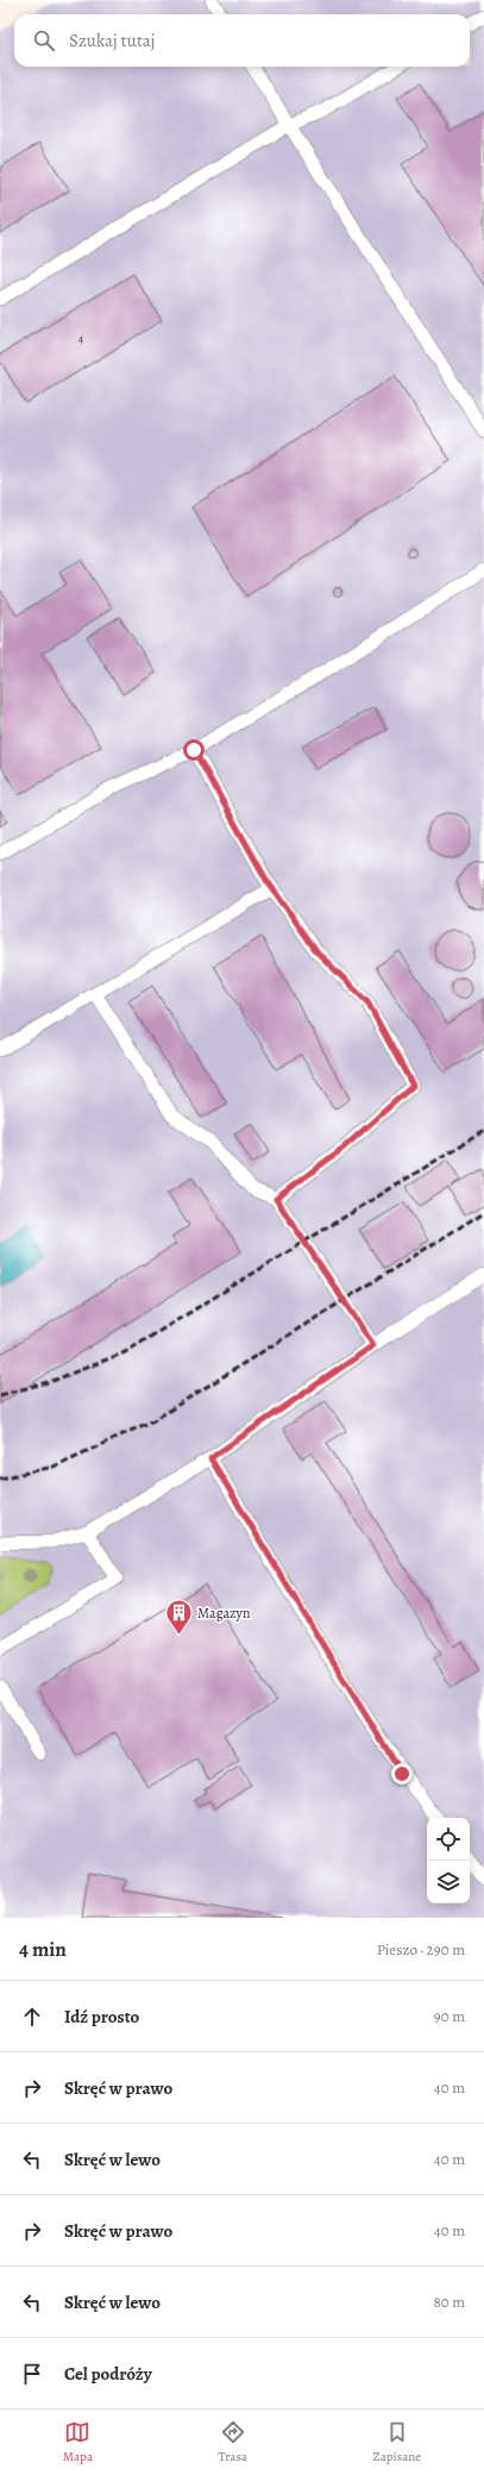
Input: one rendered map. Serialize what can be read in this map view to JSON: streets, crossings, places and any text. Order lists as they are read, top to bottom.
{
  "places": {
    "building": ["Magazyn"]
  },
  "house_numbers": ["4"],
  "page": {
    "search": "Szukaj tutaj",
    "heading": ["4 min", "Pieszo · 290 m"],
    "list": [
      ["Idź prosto", "90 m"],
      ["Skręć w prawo", "40 m"],
      ["Skręć w lewo", "40 m"],
      ["Skręć w prawo", "40 m"],
      ["Skręć w lewo", "80 m"],
      "Cel podróży"
    ],
    "nav": ["Mapa", "Trasa", "Zapisane"]
  }
}
